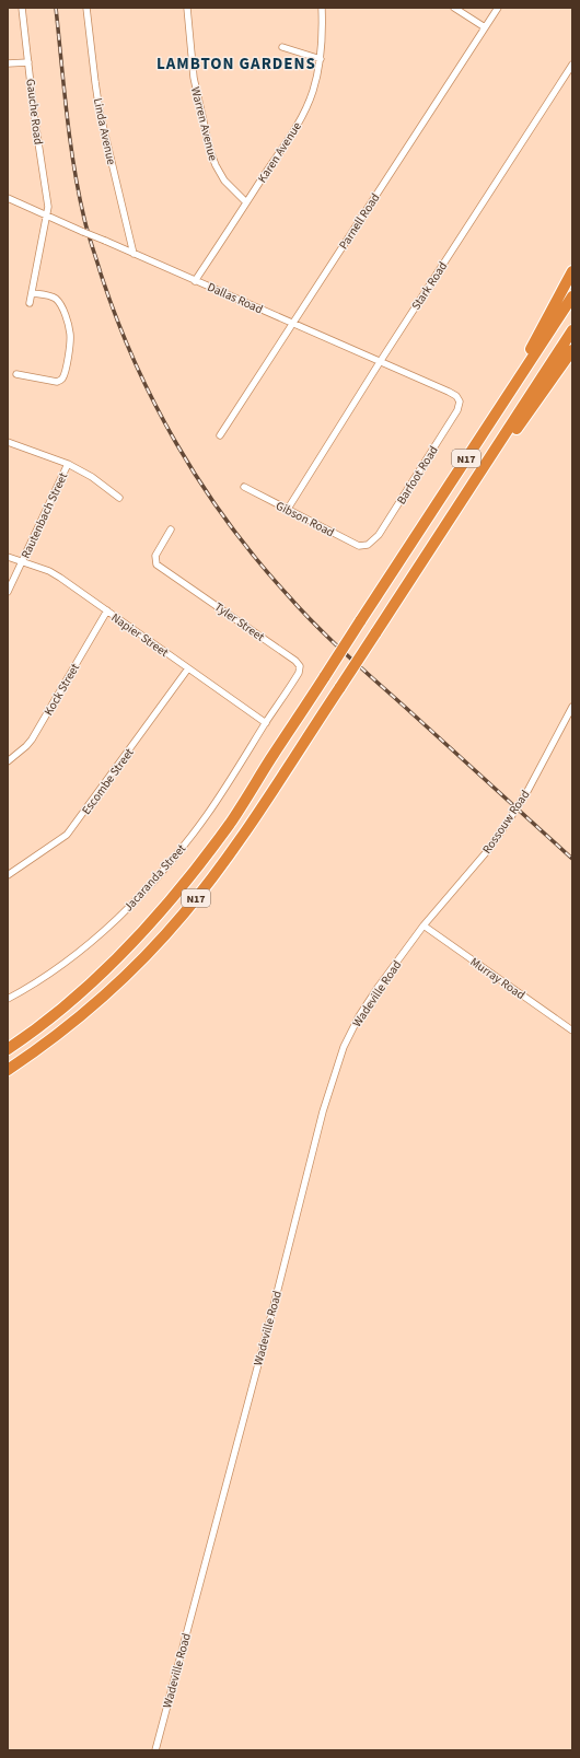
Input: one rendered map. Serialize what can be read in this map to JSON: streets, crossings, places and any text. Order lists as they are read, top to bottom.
{
  "streets": {
    "highway": ["N17"],
    "street": [
      "Gauche Road",
      "Warren Avenue",
      "Linda Avenue",
      "Karen Avenue",
      "Parnell Road",
      "Stark Road",
      "Dallas Road",
      "Barfoot Road",
      "Rautenbach Street",
      "Gibson Road",
      "Tyler Street",
      "Napier Street",
      "Kock Street",
      "Escombe Street",
      "Rossouw Road",
      "Jacaranda Street",
      "Murray Road",
      "Wadeville Road"
    ]
  },
  "crossings": [
    ["Gauche Road", "Dallas Road"],
    ["Warren Avenue", "Karen Avenue"],
    ["Linda Avenue", "Dallas Road"],
    ["Karen Avenue", "Dallas Road"],
    ["Parnell Road", "Dallas Road"],
    ["Stark Road", "Dallas Road"],
    ["Stark Road", "Gibson Road"],
    ["Dallas Road", "Barfoot Road"],
    ["Barfoot Road", "Gibson Road"],
    ["Rautenbach Street", "Napier Street"],
    ["Tyler Street", "Napier Street"],
    ["Tyler Street", "Jacaranda Street"],
    ["Napier Street", "Kock Street"],
    ["Napier Street", "Escombe Street"],
    ["Napier Street", "Jacaranda Street"],
    ["Rossouw Road", "Murray Road"],
    ["Rossouw Road", "Wadeville Road"],
    ["Murray Road", "Wadeville Road"]
  ],
  "districts": ["LAMBTON GARDENS"]
}
